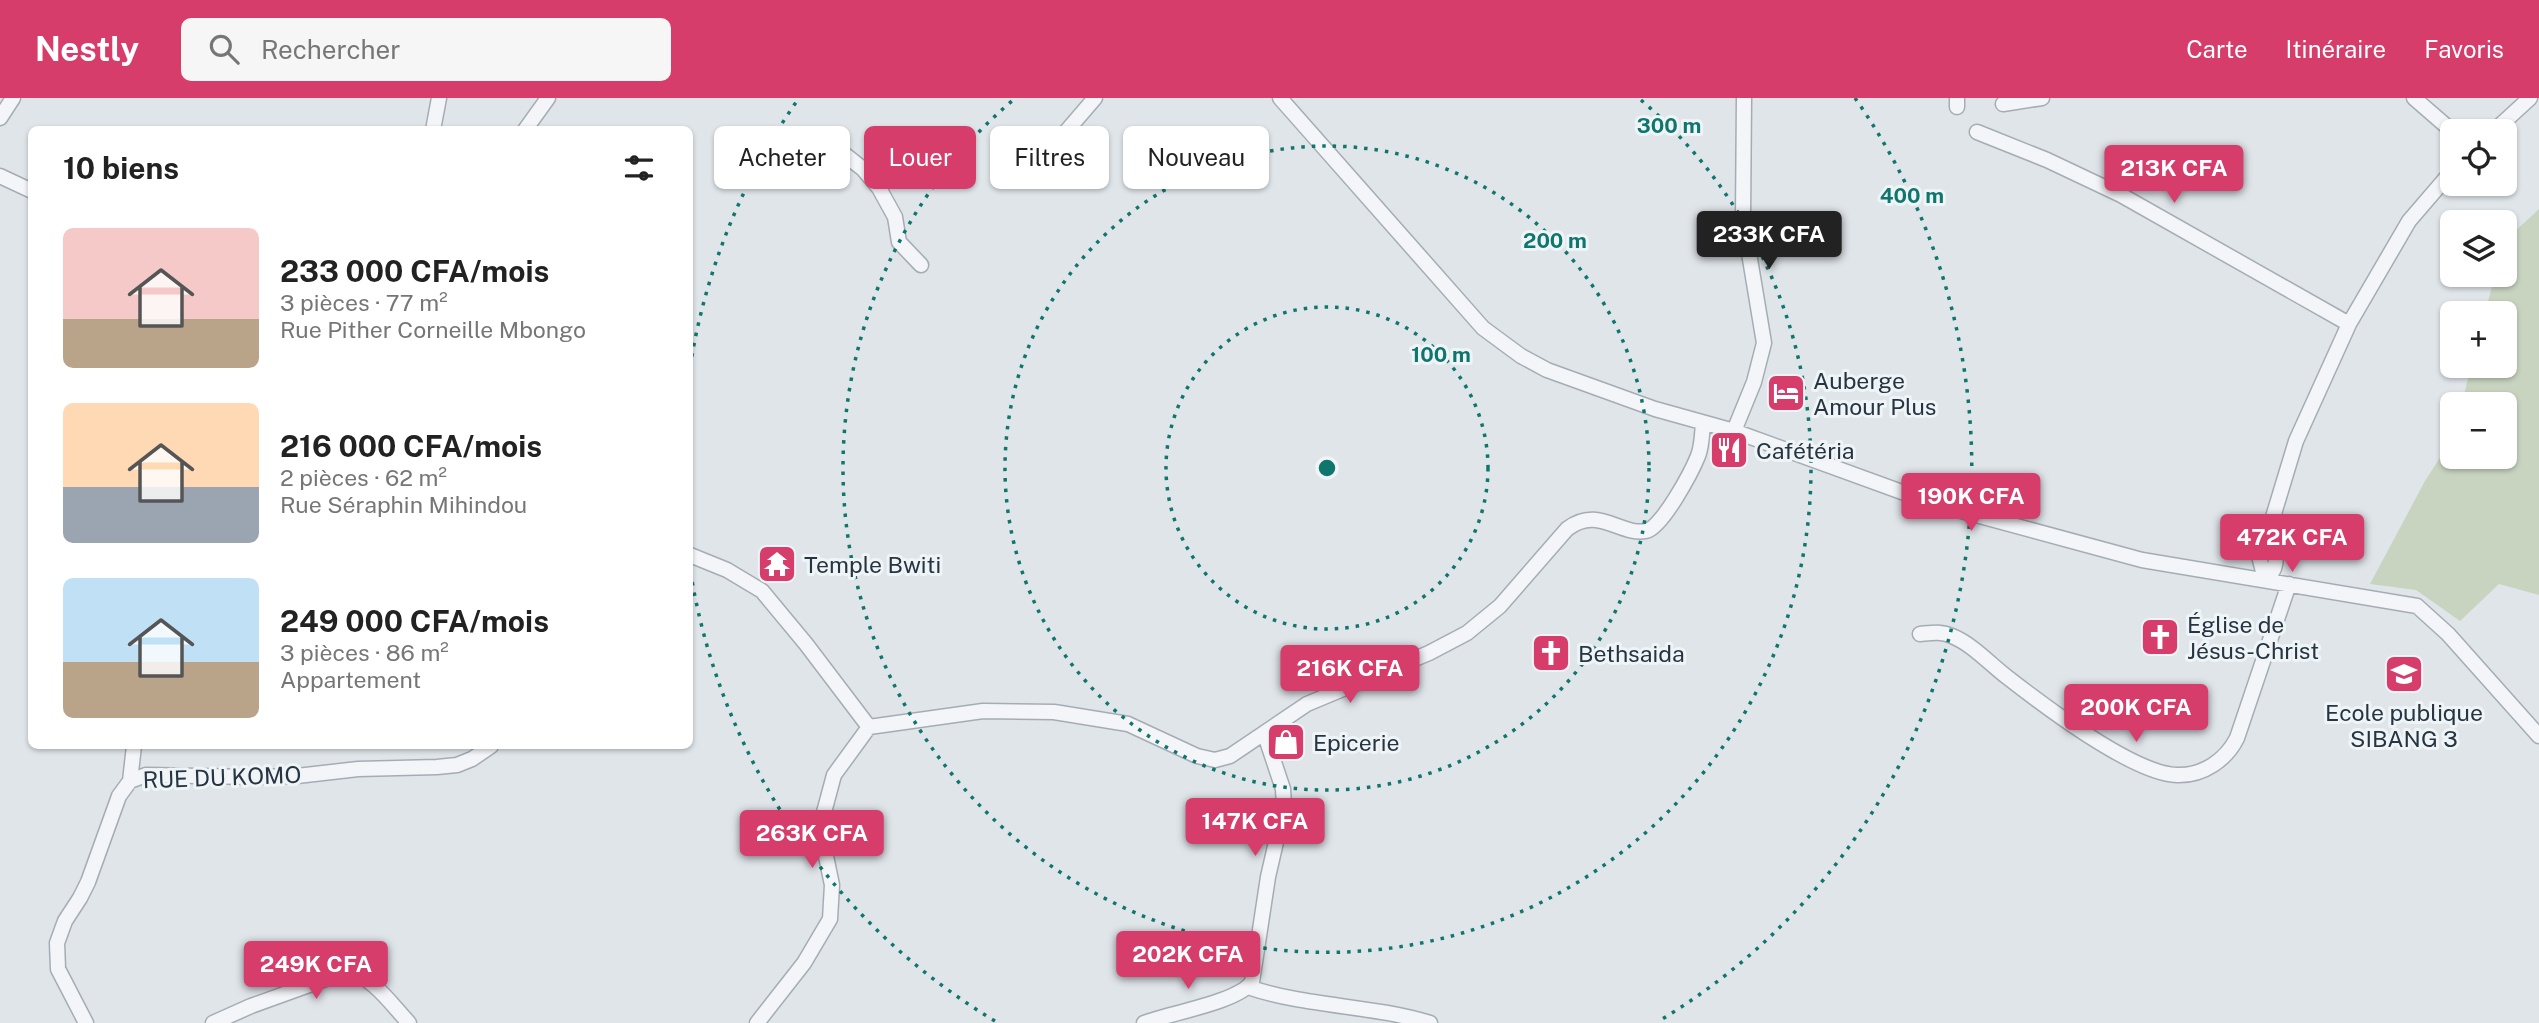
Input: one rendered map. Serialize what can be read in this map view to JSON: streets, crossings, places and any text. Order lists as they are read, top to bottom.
{
  "streets": {
    "street": ["RUE DU KOMO"]
  },
  "places": {
    "hotel": ["Auberge Amour Plus"],
    "restaurant": ["Cafétéria"],
    "temple": ["Temple Bwiti"],
    "church": ["Église de Jésus-Christ", "Bethsaida"],
    "school or university": ["Ecole publique SIBANG 3"],
    "shop": ["Epicerie"]
  },
  "page": {
    "header": "Nestly",
    "search": "Rechercher",
    "nav": ["Carte", "Itinéraire", "Favoris"],
    "map_buttons": ["+", "−"],
    "chip": [
      "Acheter",
      "Louer",
      "Filtres",
      "Nouveau"
    ],
    "heading": "10 biens",
    "price": [
      "213K CFA",
      "233K CFA",
      "190K CFA",
      "472K CFA",
      "216K CFA",
      "200K CFA",
      "147K CFA",
      "263K CFA",
      "202K CFA",
      "249K CFA"
    ],
    "list": [
      {
        "name": "233 000 CFA/mois",
        "note": "3 pièces · 77 m² · Rue Pither Corneille Mbongo"
      },
      {
        "name": "216 000 CFA/mois",
        "note": "2 pièces · 62 m² · Rue Séraphin Mihindou"
      },
      {
        "name": "249 000 CFA/mois",
        "note": "3 pièces · 86 m² · Appartement"
      }
    ]
  },
  "rings": [
    "300 m",
    "400 m",
    "200 m",
    "100 m"
  ]
}
